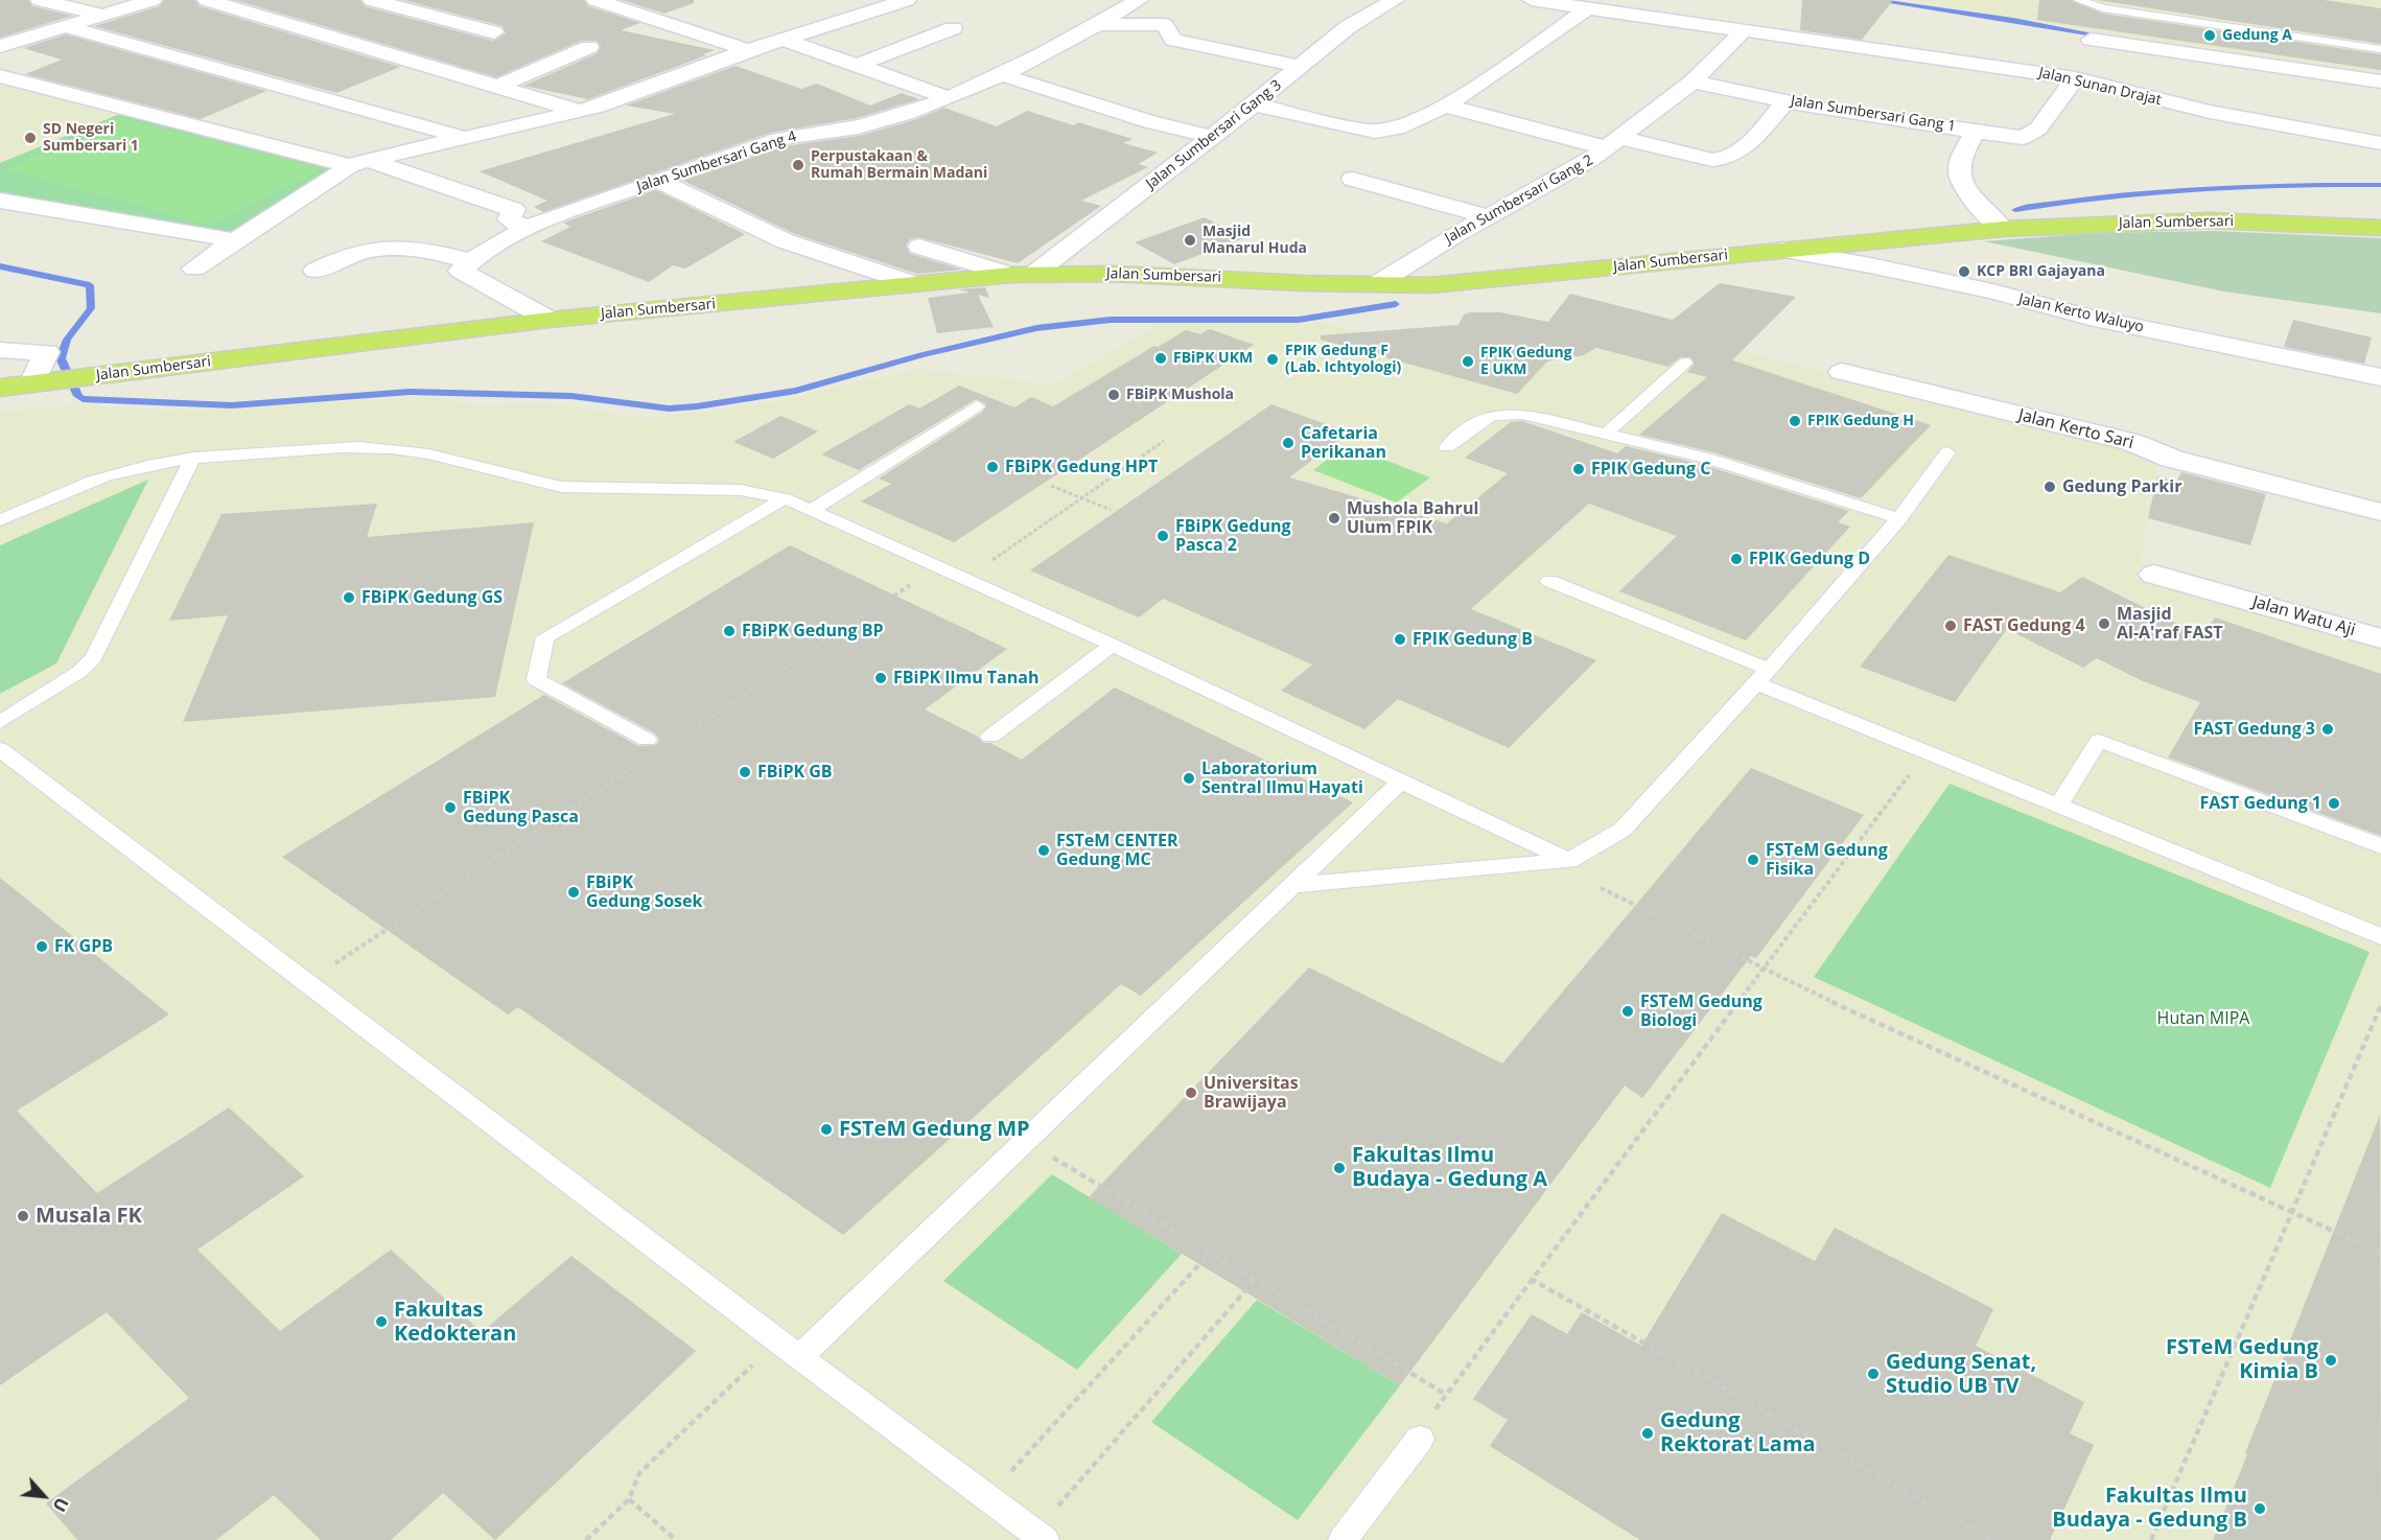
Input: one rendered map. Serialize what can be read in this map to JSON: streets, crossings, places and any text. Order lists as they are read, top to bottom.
{
  "streets": {
    "main road": ["Jalan Sumbersari"],
    "street": [
      "Jalan Sunan Drajat",
      "Jalan Sumbersari Gang 1",
      "Jalan Sumbersari Gang 3",
      "Jalan Sumbersari Gang 4",
      "Jalan Sumbersari Gang 2",
      "Jalan Kerto Waluyo",
      "Jalan Kerto Sari",
      "Jalan Watu Aji"
    ]
  },
  "crossings": [
    ["Jalan Sunan Drajat", "Jalan Sumbersari Gang 2"],
    ["Jalan Sumbersari Gang 1", "Jalan Sumbersari Gang 2"],
    ["Jalan Sumbersari Gang 1", "Jalan Sumbersari"],
    ["Jalan Sumbersari Gang 3", "Jalan Sumbersari"],
    ["Jalan Sumbersari Gang 2", "Jalan Sumbersari"],
    ["Jalan Sumbersari", "Jalan Kerto Waluyo"]
  ],
  "parks": ["Hutan MIPA"],
  "places": [
    "Gedung A",
    "SD Negeri Sumbersari 1",
    "Perpustakaan & Rumah Bermain Madani",
    "Masjid Manarul Huda",
    "KCP BRI Gajayana",
    "FBiPK UKM",
    "FPIK Gedung F (Lab. Ichtyologi)",
    "FPIK Gedung E UKM",
    "FBiPK Mushola",
    "FPIK Gedung H",
    "Cafetaria Perikanan",
    "FBiPK Gedung HPT",
    "FPIK Gedung C",
    "Gedung Parkir",
    "Mushola Bahrul Ulum FPIK",
    "FBiPK Gedung Pasca 2",
    "FPIK Gedung D",
    "FBiPK Gedung GS",
    "Masjid Al-A'raf FAST",
    "FAST Gedung 4",
    "FBiPK Gedung BP",
    "FPIK Gedung B",
    "FBiPK Ilmu Tanah",
    "FAST Gedung 3",
    "FBiPK GB",
    "Laboratorium Sentral Ilmu Hayati",
    "FAST Gedung 1",
    "FBiPK Gedung Pasca",
    "FSTeM CENTER Gedung MC",
    "FSTeM Gedung Fisika",
    "FBiPK Gedung Sosek",
    "FK GPB",
    "FSTeM Gedung Biologi",
    "Universitas Brawijaya",
    "FSTeM Gedung MP",
    "Fakultas Ilmu Budaya - Gedung A",
    "Musala FK",
    "Fakultas Kedokteran",
    "FSTeM Gedung Kimia B",
    "Gedung Senat, Studio UB TV",
    "Gedung Rektorat Lama",
    "Fakultas Ilmu Budaya - Gedung B"
  ],
  "north": "bottom right"
}
